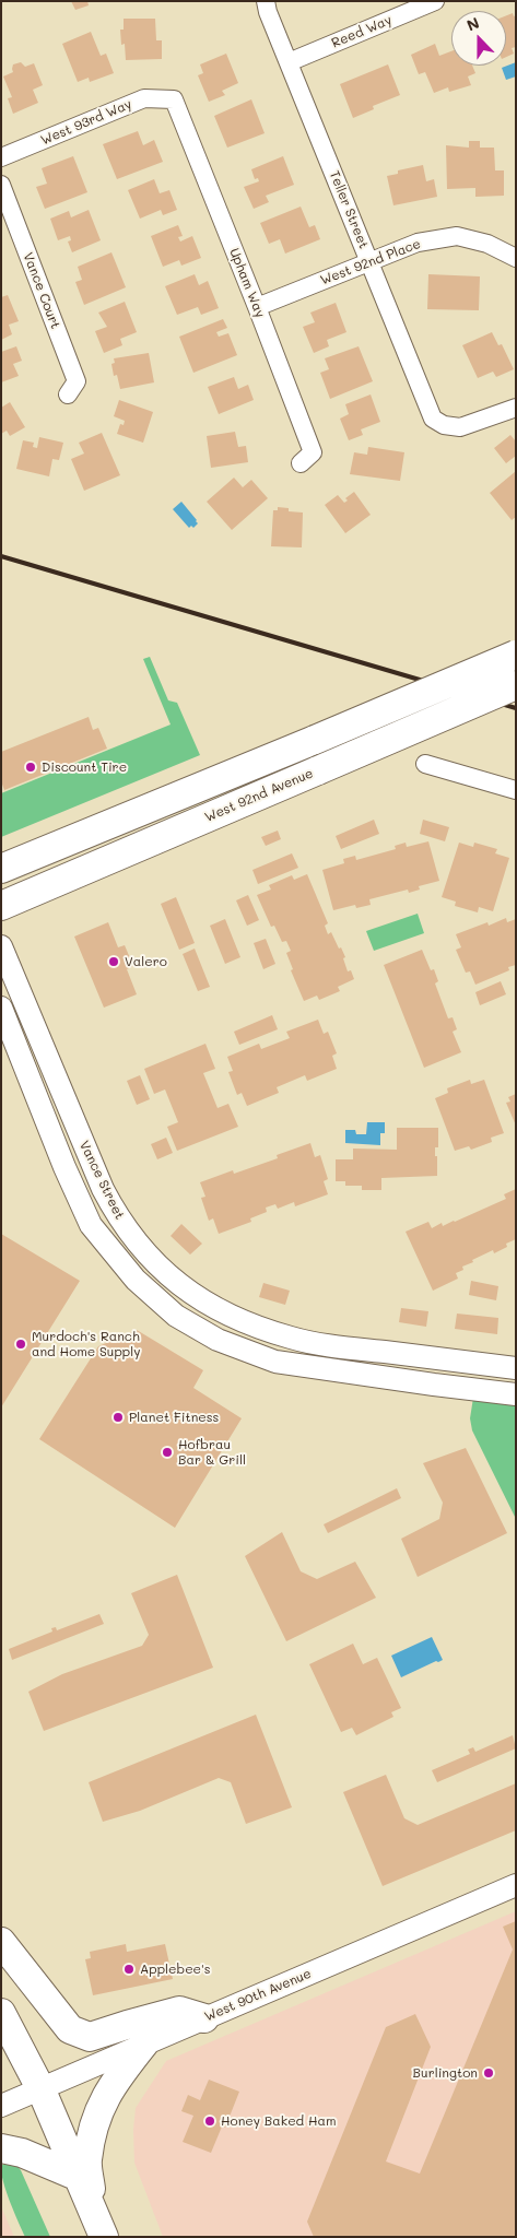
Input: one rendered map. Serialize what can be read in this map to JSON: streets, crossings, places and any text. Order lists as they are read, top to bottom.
{
  "streets": {
    "main road": ["West 92nd Avenue"],
    "street": [
      "Reed Way",
      "West 93rd Way",
      "Teller Street",
      "West 92nd Place",
      "Upham Way",
      "Vance Court",
      "Vance Street",
      "West 90th Avenue"
    ]
  },
  "crossings": [
    ["Reed Way", "Teller Street"],
    ["West 93rd Way", "Upham Way"],
    ["Teller Street", "West 92nd Place"],
    ["West 92nd Place", "Upham Way"]
  ],
  "places": [
    "Discount Tire",
    "Valero",
    "Murdoch's Ranch and Home Supply",
    "Planet Fitness",
    "Hofbrau Bar & Grill",
    "Applebee's",
    "Burlington",
    "Honey Baked Ham"
  ],
  "north": "top"
}
